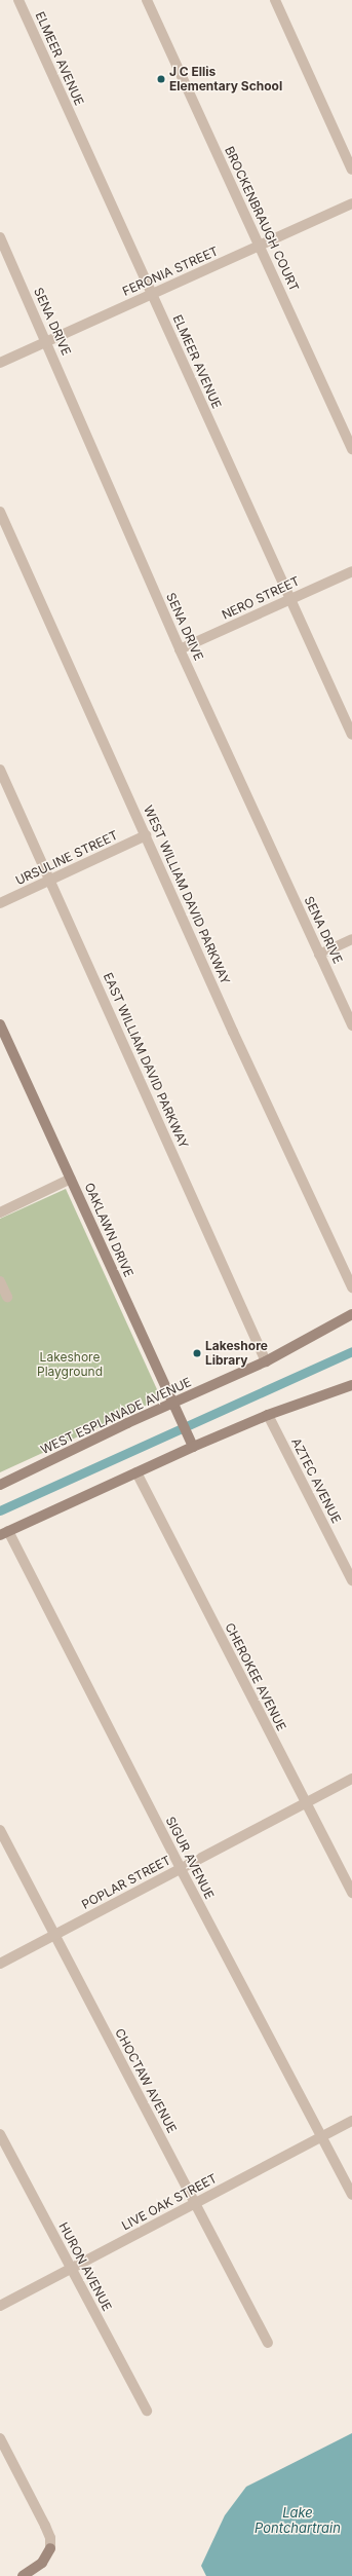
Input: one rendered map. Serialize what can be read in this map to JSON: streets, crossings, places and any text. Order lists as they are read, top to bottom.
{
  "streets": {
    "main road": ["OAKLAWN DRIVE", "WEST ESPLANADE AVENUE"],
    "street": [
      "ELMEER AVENUE",
      "BROCKENBRAUGH COURT",
      "FERONIA STREET",
      "SENA DRIVE",
      "NERO STREET",
      "URSULINE STREET",
      "WEST WILLIAM DAVID PARKWAY",
      "EAST WILLIAM DAVID PARKWAY",
      "AZTEC AVENUE",
      "CHEROKEE AVENUE",
      "SIGUR AVENUE",
      "POPLAR STREET",
      "CHOCTAW AVENUE",
      "LIVE OAK STREET",
      "HURON AVENUE"
    ]
  },
  "crossings": [
    ["ELMEER AVENUE", "FERONIA STREET"],
    ["ELMEER AVENUE", "NERO STREET"],
    ["BROCKENBRAUGH COURT", "FERONIA STREET"],
    ["FERONIA STREET", "SENA DRIVE"],
    ["SENA DRIVE", "NERO STREET"],
    ["URSULINE STREET", "WEST WILLIAM DAVID PARKWAY"],
    ["URSULINE STREET", "EAST WILLIAM DAVID PARKWAY"],
    ["EAST WILLIAM DAVID PARKWAY", "WEST ESPLANADE AVENUE"],
    ["OAKLAWN DRIVE", "WEST ESPLANADE AVENUE"],
    ["CHEROKEE AVENUE", "POPLAR STREET"],
    ["SIGUR AVENUE", "POPLAR STREET"],
    ["SIGUR AVENUE", "LIVE OAK STREET"],
    ["POPLAR STREET", "CHOCTAW AVENUE"],
    ["CHOCTAW AVENUE", "LIVE OAK STREET"],
    ["LIVE OAK STREET", "HURON AVENUE"]
  ],
  "water": ["Lake Pontchartrain"],
  "parks": ["Lakeshore Playground"],
  "places": ["J C Ellis Elementary School", "Lakeshore Library"]
}
